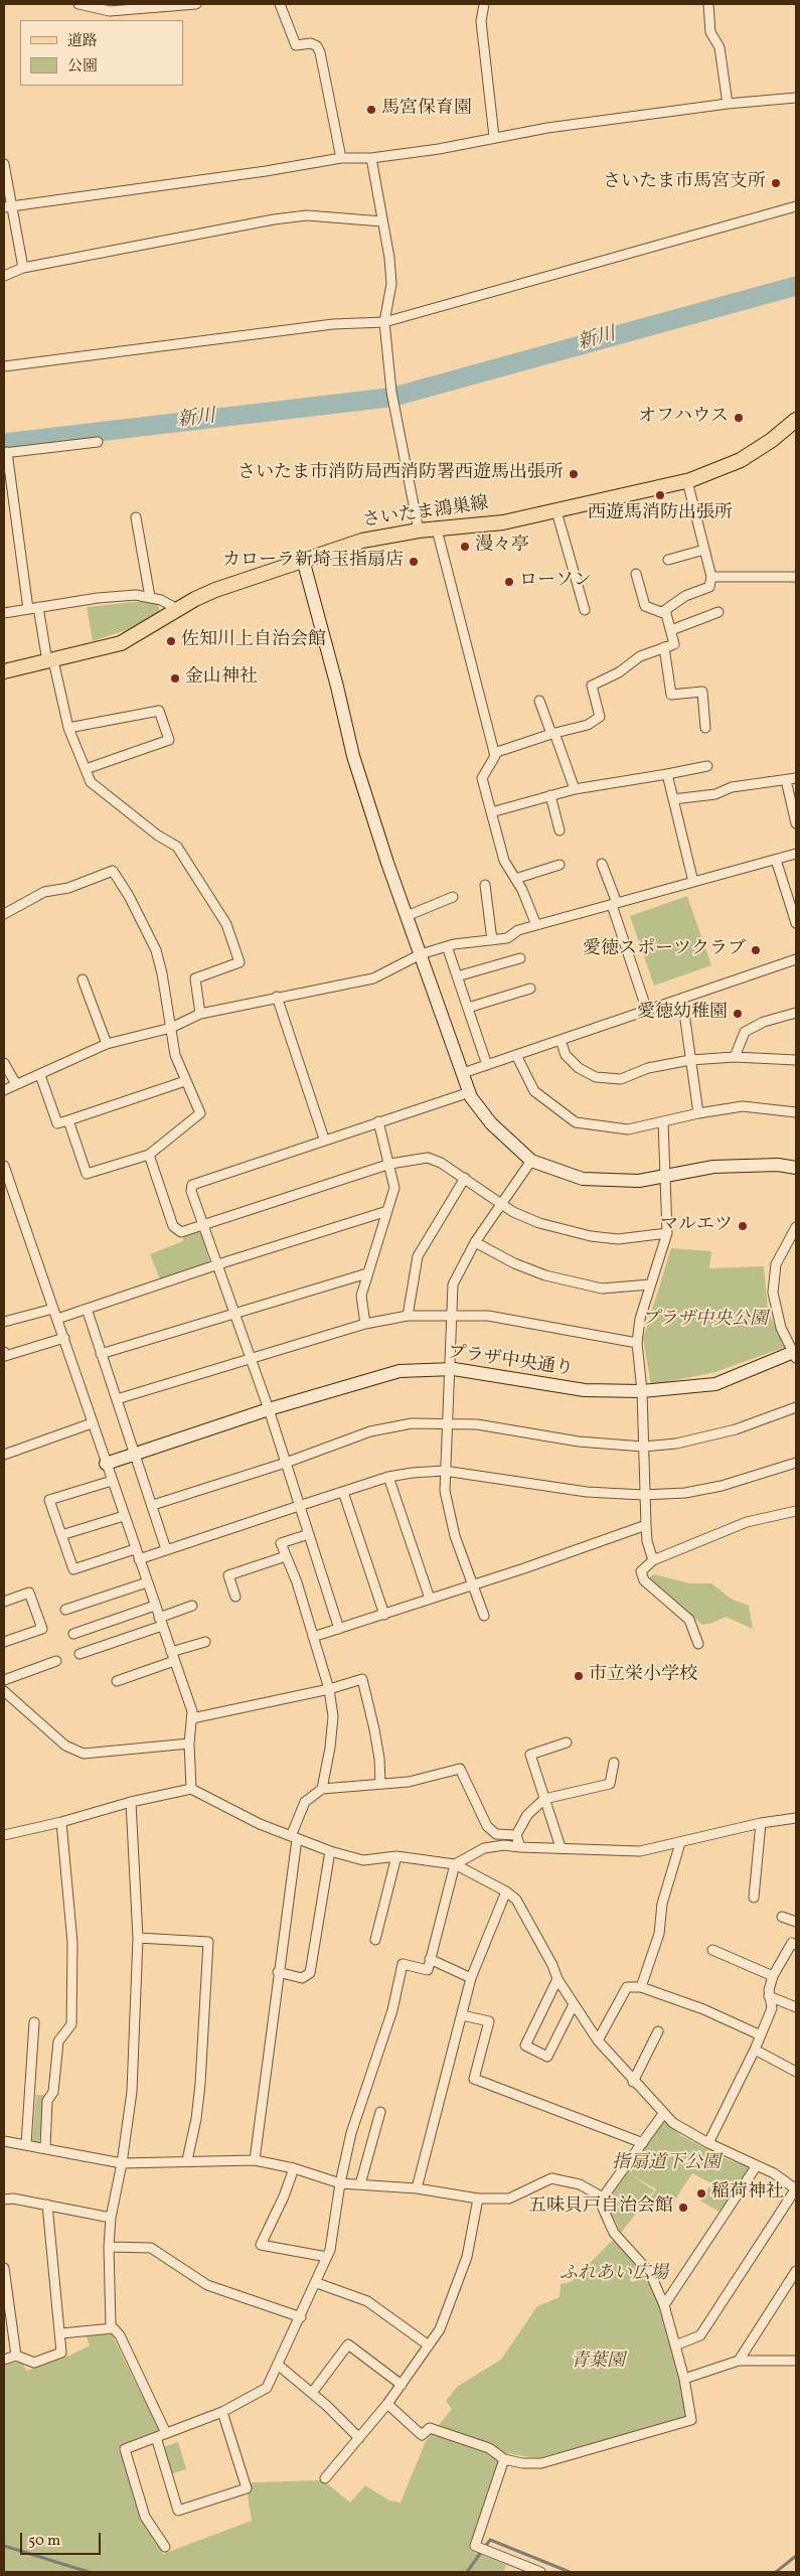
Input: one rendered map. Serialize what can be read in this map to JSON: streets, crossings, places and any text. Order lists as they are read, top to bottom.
{
  "streets": {
    "main road": ["さいたま鴻巣線"],
    "street": ["プラザ中央通り"]
  },
  "water": ["新川"],
  "parks": [
    "プラザ中央公園",
    "指扇道下公園",
    "ふれあい広場",
    "青葉園"
  ],
  "places": [
    "馬宮保育園",
    "さいたま市馬宮支所",
    "オフハウス",
    "さいたま市消防局西消防署西遊馬出張所",
    "西遊馬消防出張所",
    "漫々亭",
    "カローラ新埼玉指扇店",
    "ローソン",
    "佐知川上自治会館",
    "金山神社",
    "愛徳スポーツクラブ",
    "愛徳幼稚園",
    "マルエツ",
    "市立栄小学校",
    "稲荷神社",
    "五味貝戸自治会館"
  ],
  "legend": ["道路", "公園"],
  "scale_bar": "50 m"
}
